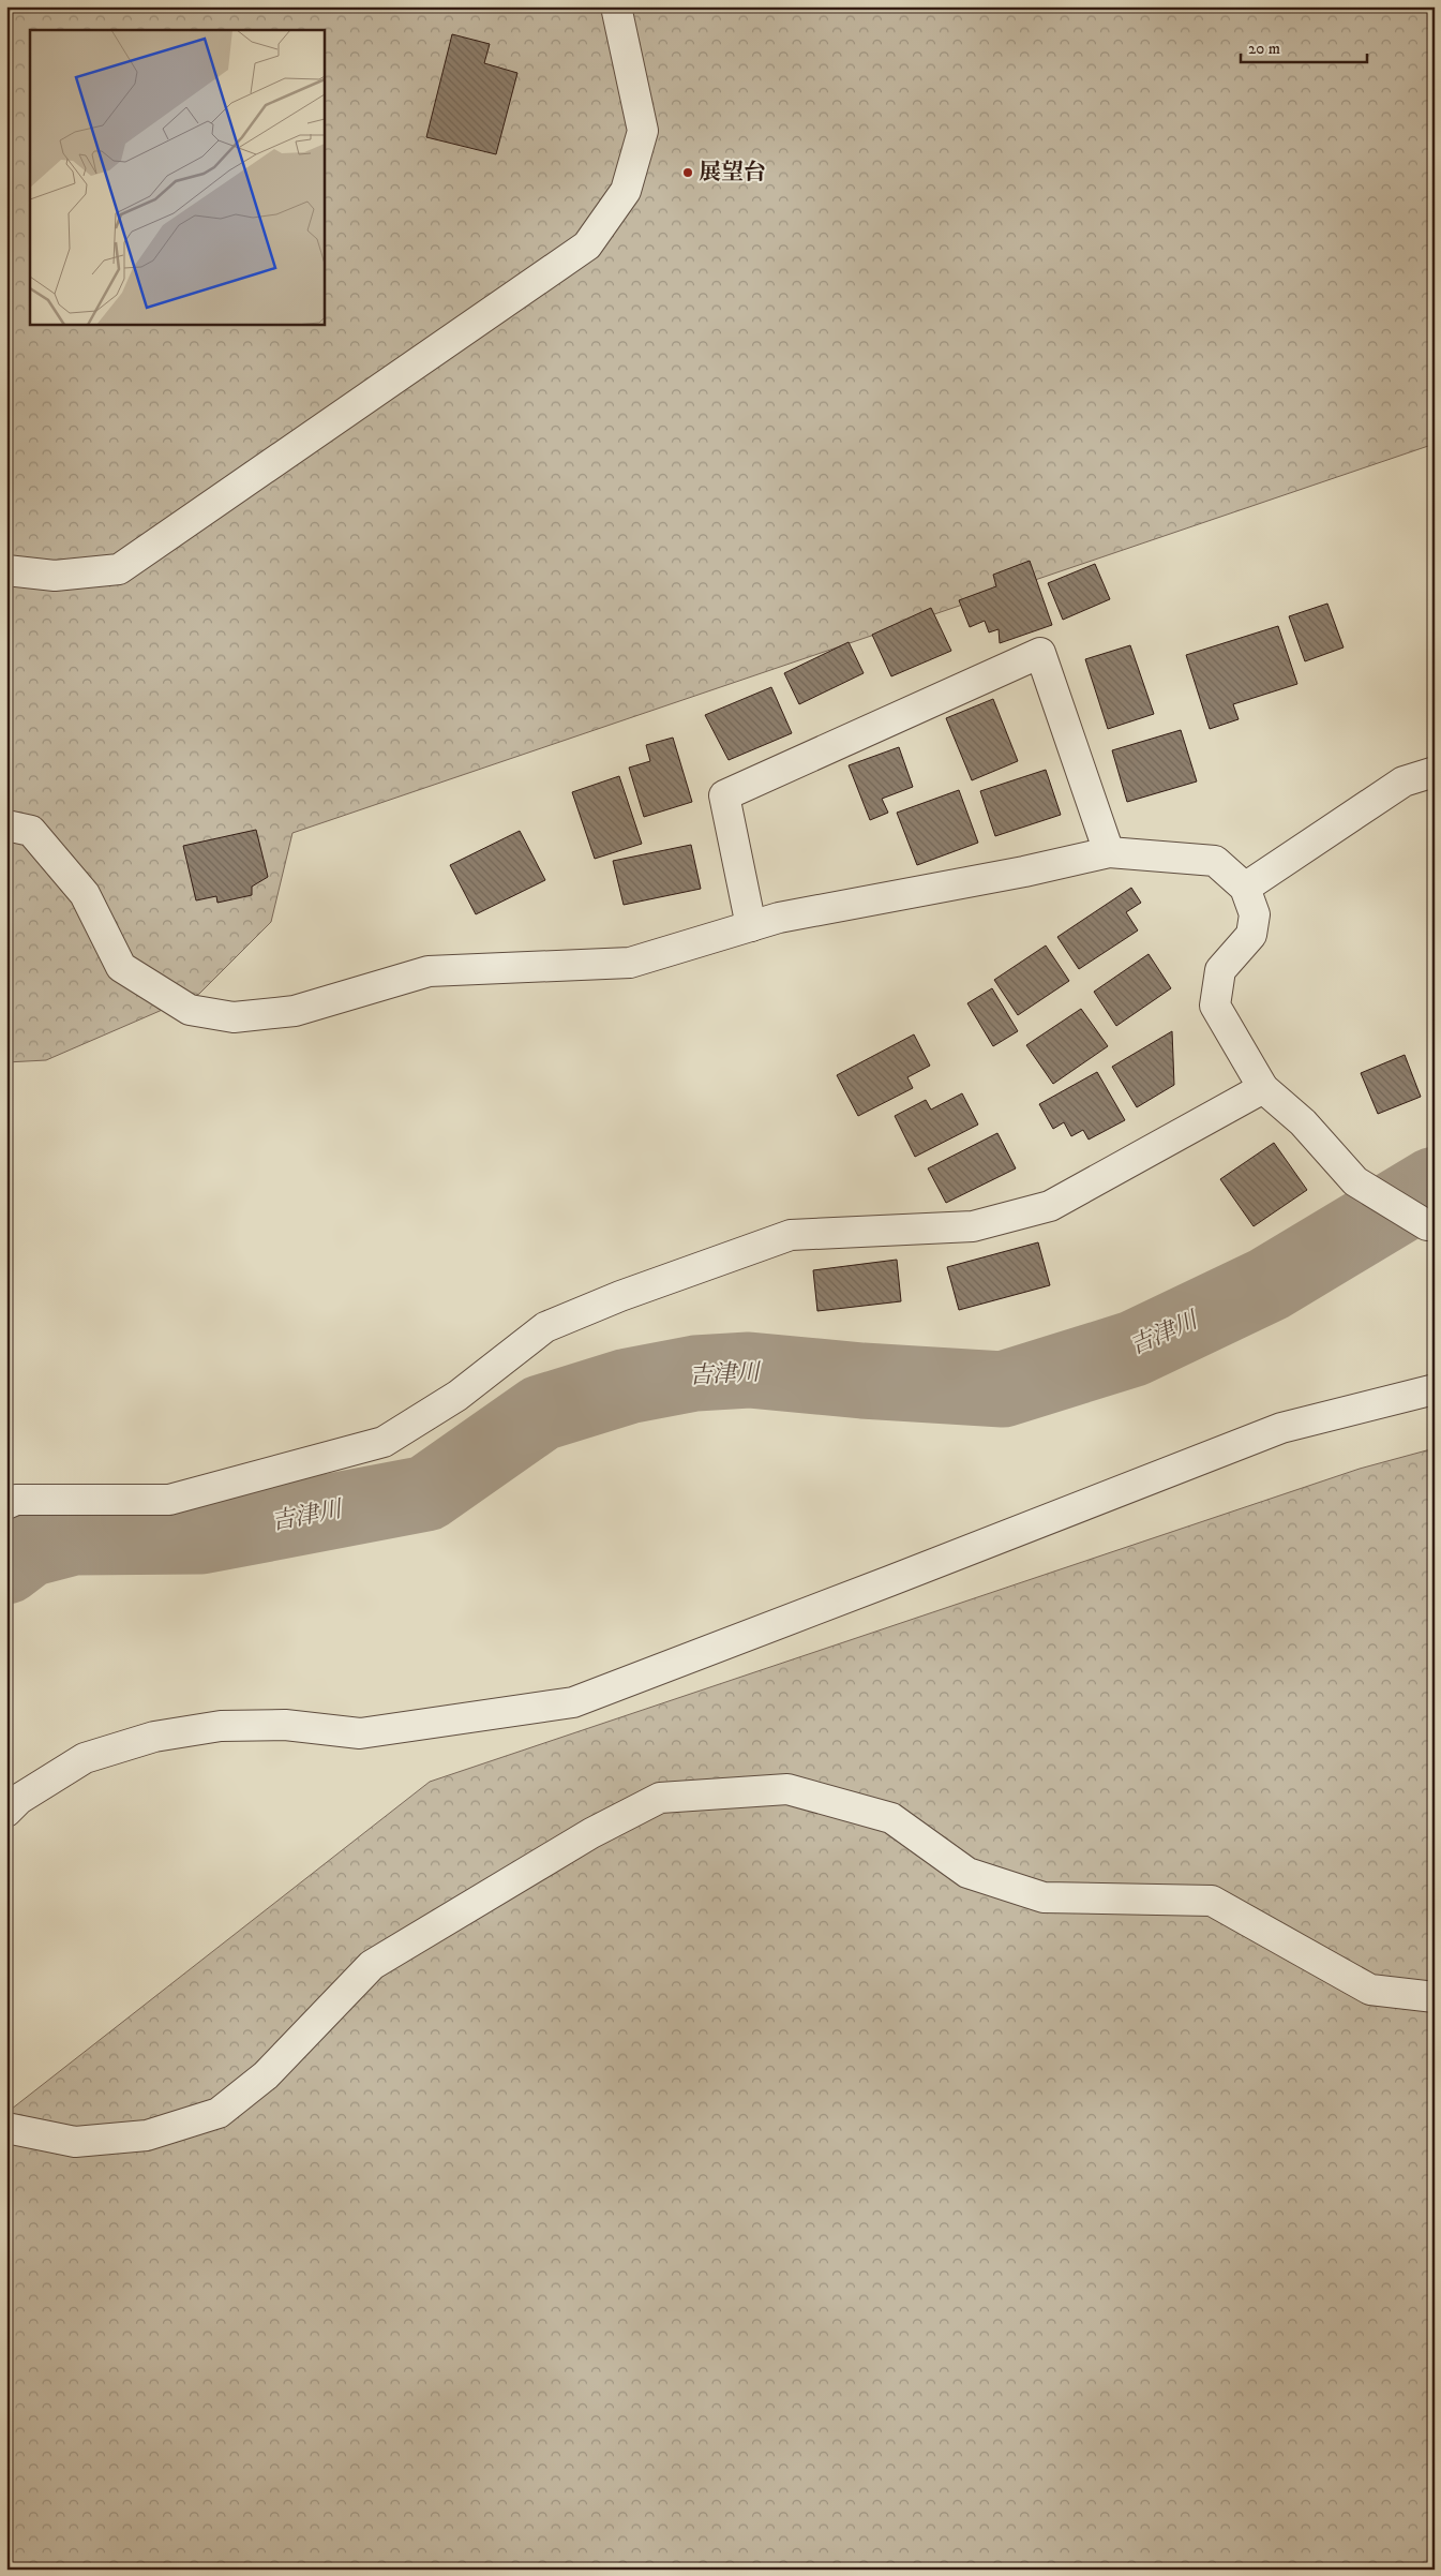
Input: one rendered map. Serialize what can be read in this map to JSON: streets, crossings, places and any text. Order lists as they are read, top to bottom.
{
  "water": ["吉津川"],
  "places": ["展望台"],
  "scale_bar": "20 m"
}
